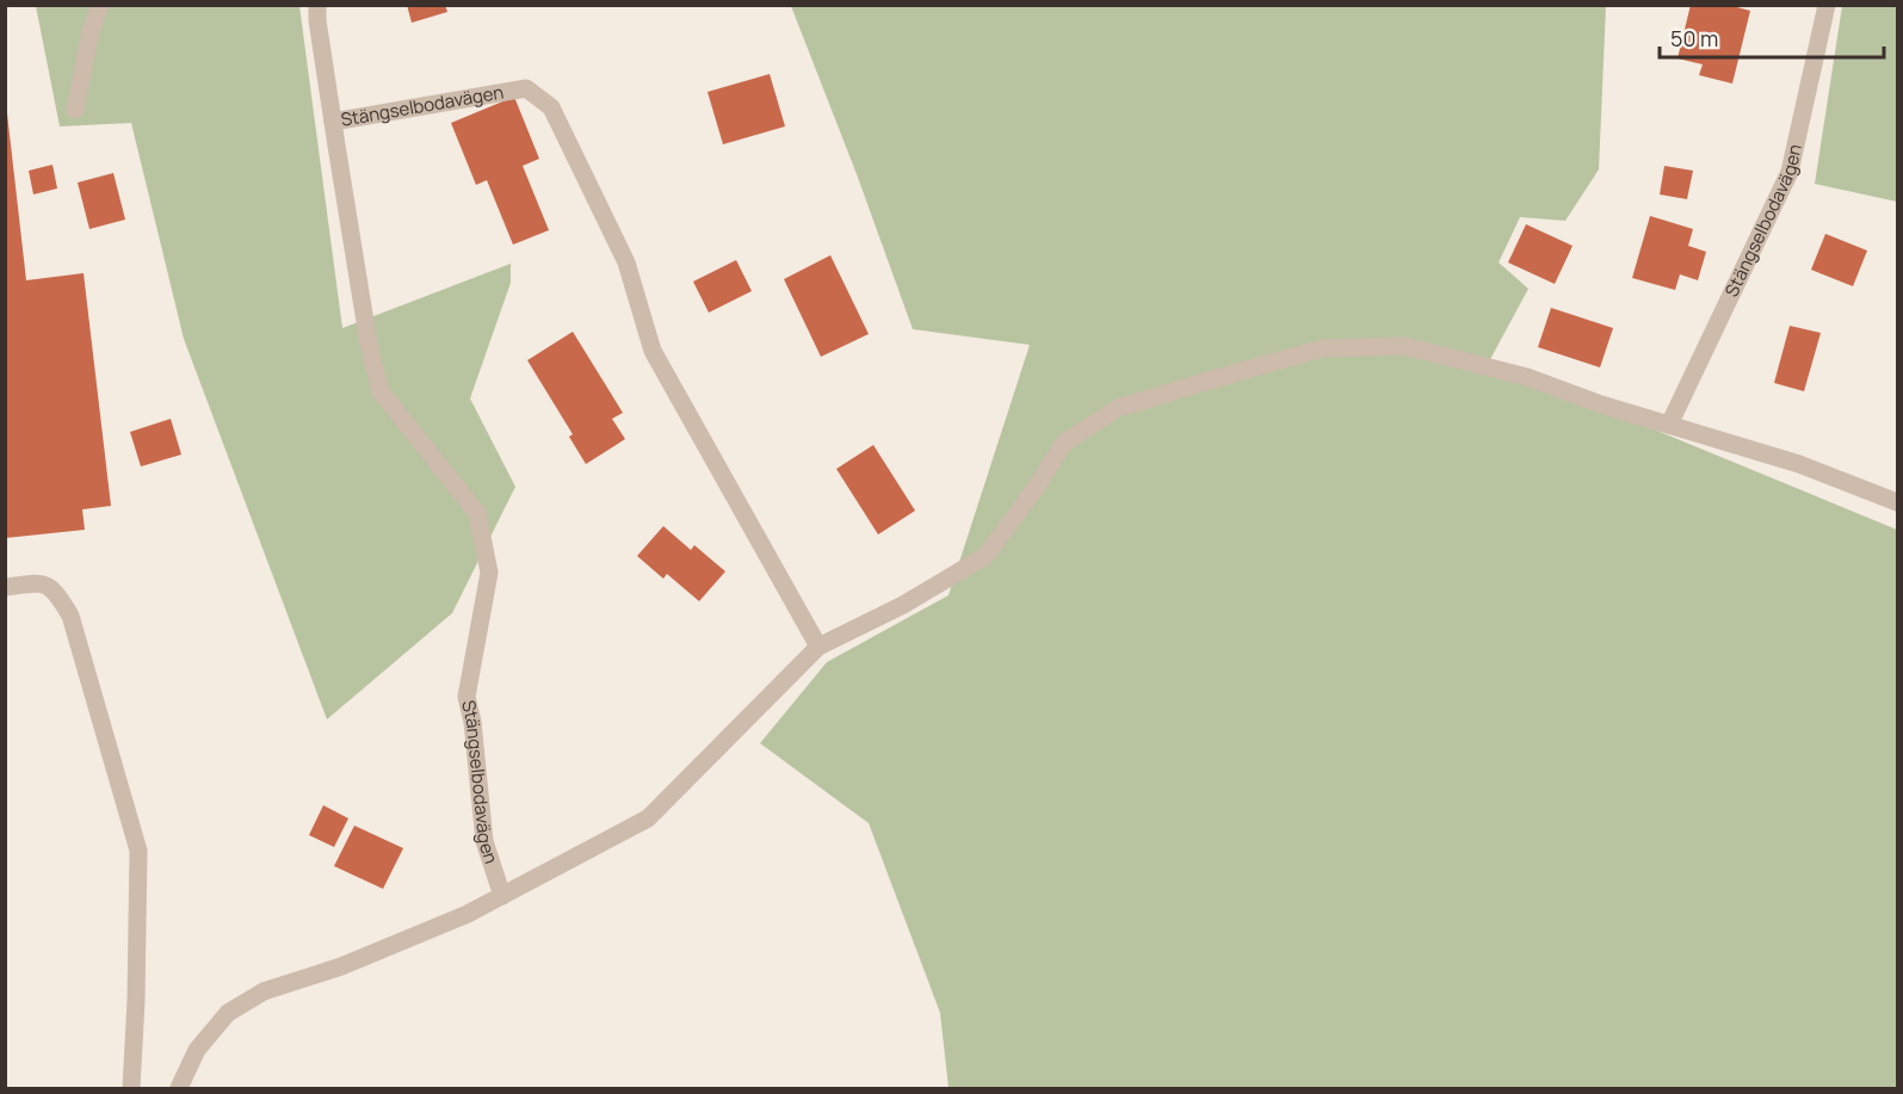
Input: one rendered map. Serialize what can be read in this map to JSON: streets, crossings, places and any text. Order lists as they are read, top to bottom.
{
  "streets": {
    "street": ["Stängselbodavägen"]
  },
  "scale_bar": "50 m"
}
